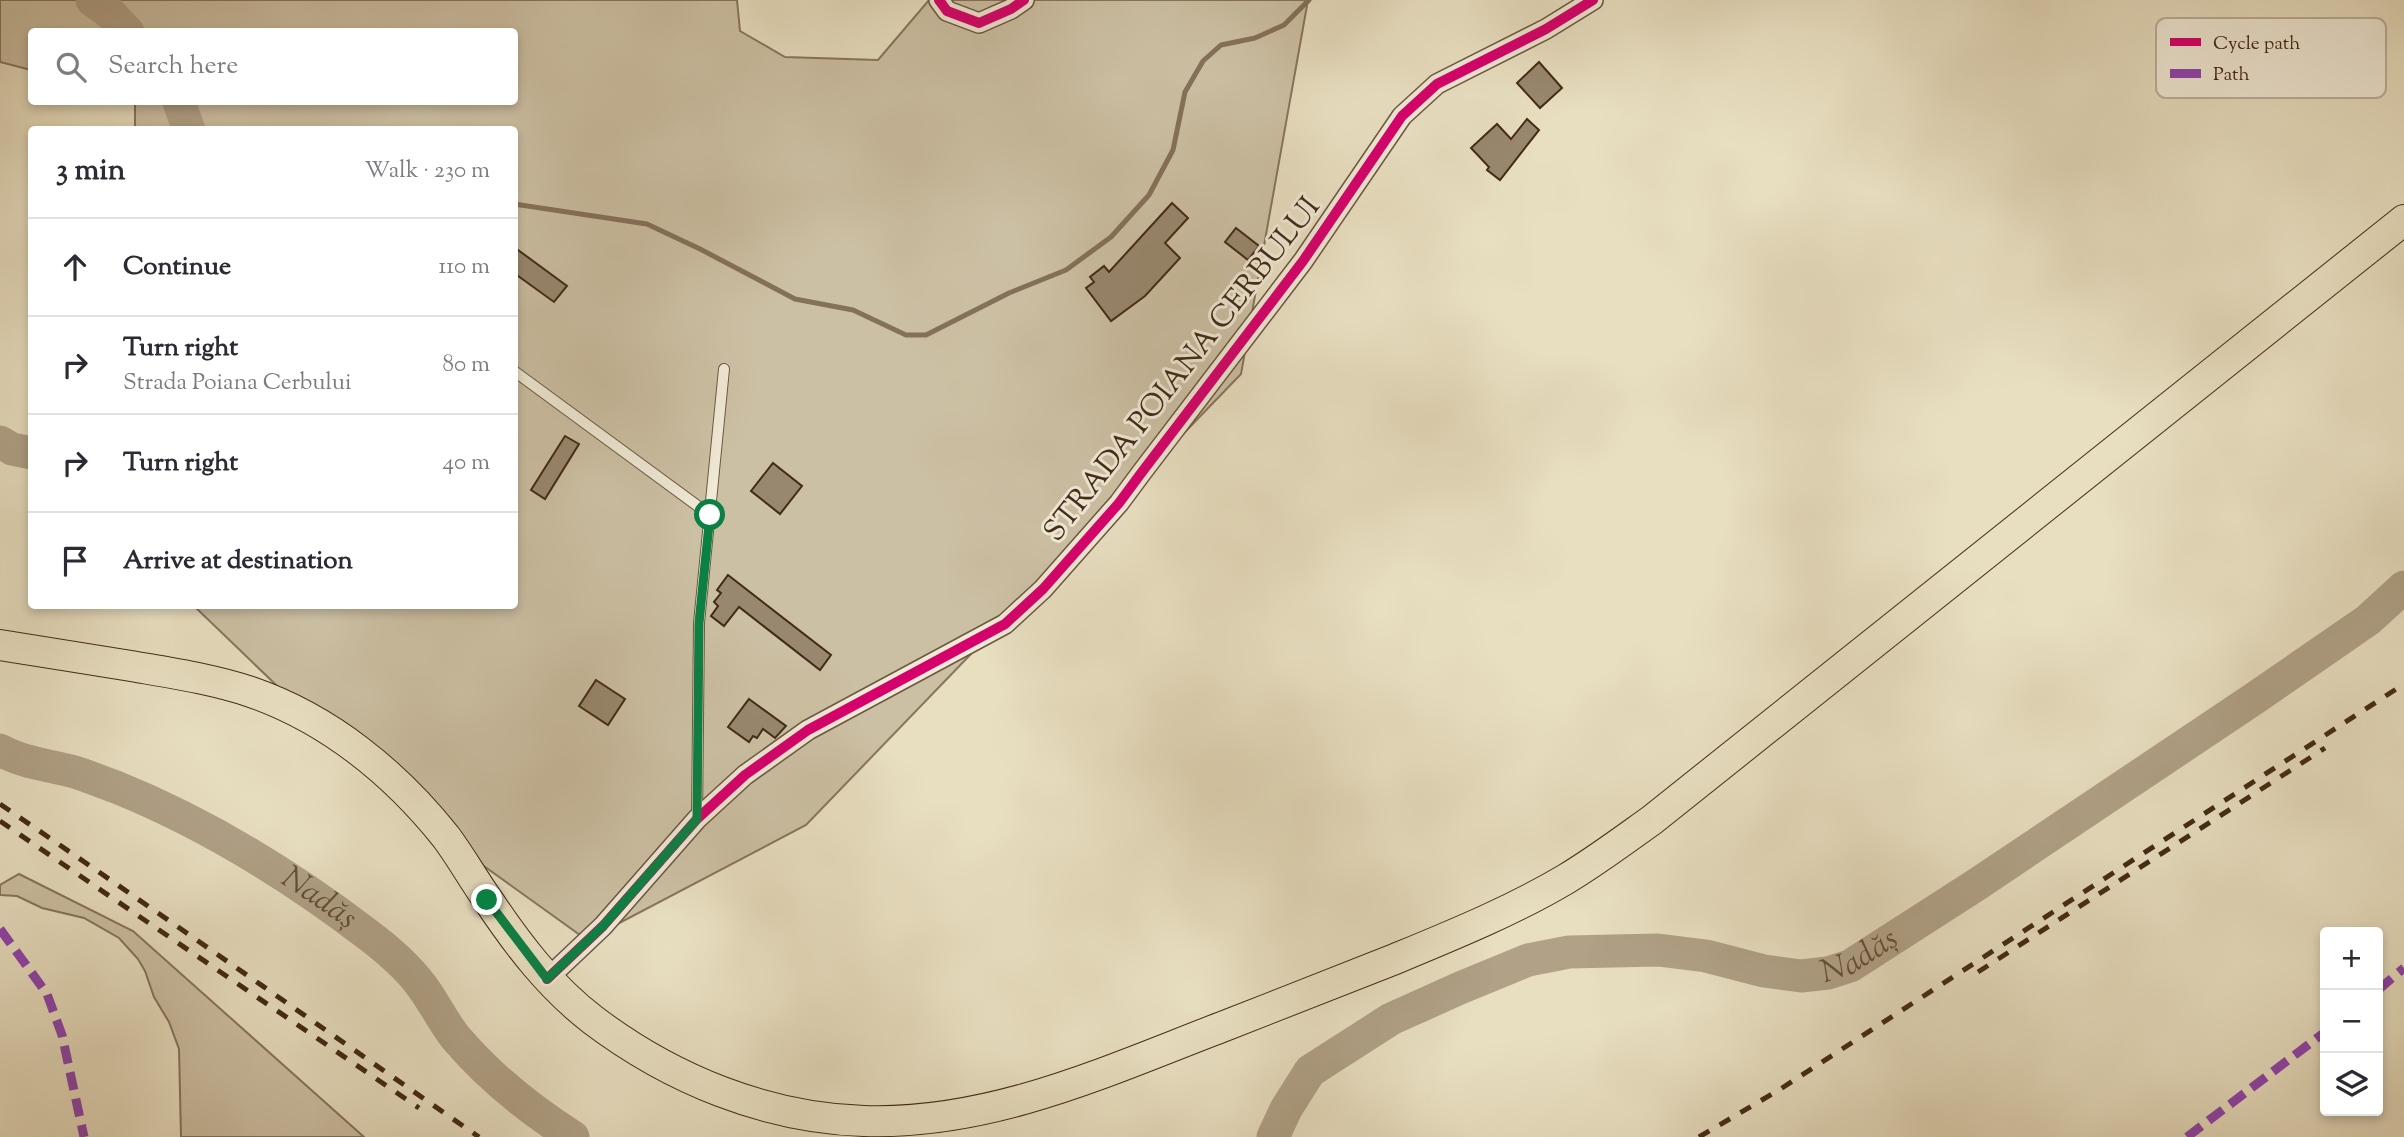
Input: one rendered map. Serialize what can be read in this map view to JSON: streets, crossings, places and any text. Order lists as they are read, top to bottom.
{
  "streets": {
    "street": ["STRADA POIANA CERBULUI"]
  },
  "water": ["Nadăș"],
  "legend": ["Cycle path", "Path"],
  "page": {
    "search": "Search here",
    "heading": ["3 min", "Walk · 230 m"],
    "list": [
      ["Continue", "110 m"],
      ["Turn right", "Strada Poiana Cerbului", "80 m"],
      ["Turn right", "40 m"],
      "Arrive at destination"
    ],
    "map_buttons": ["+", "−"]
  }
}
